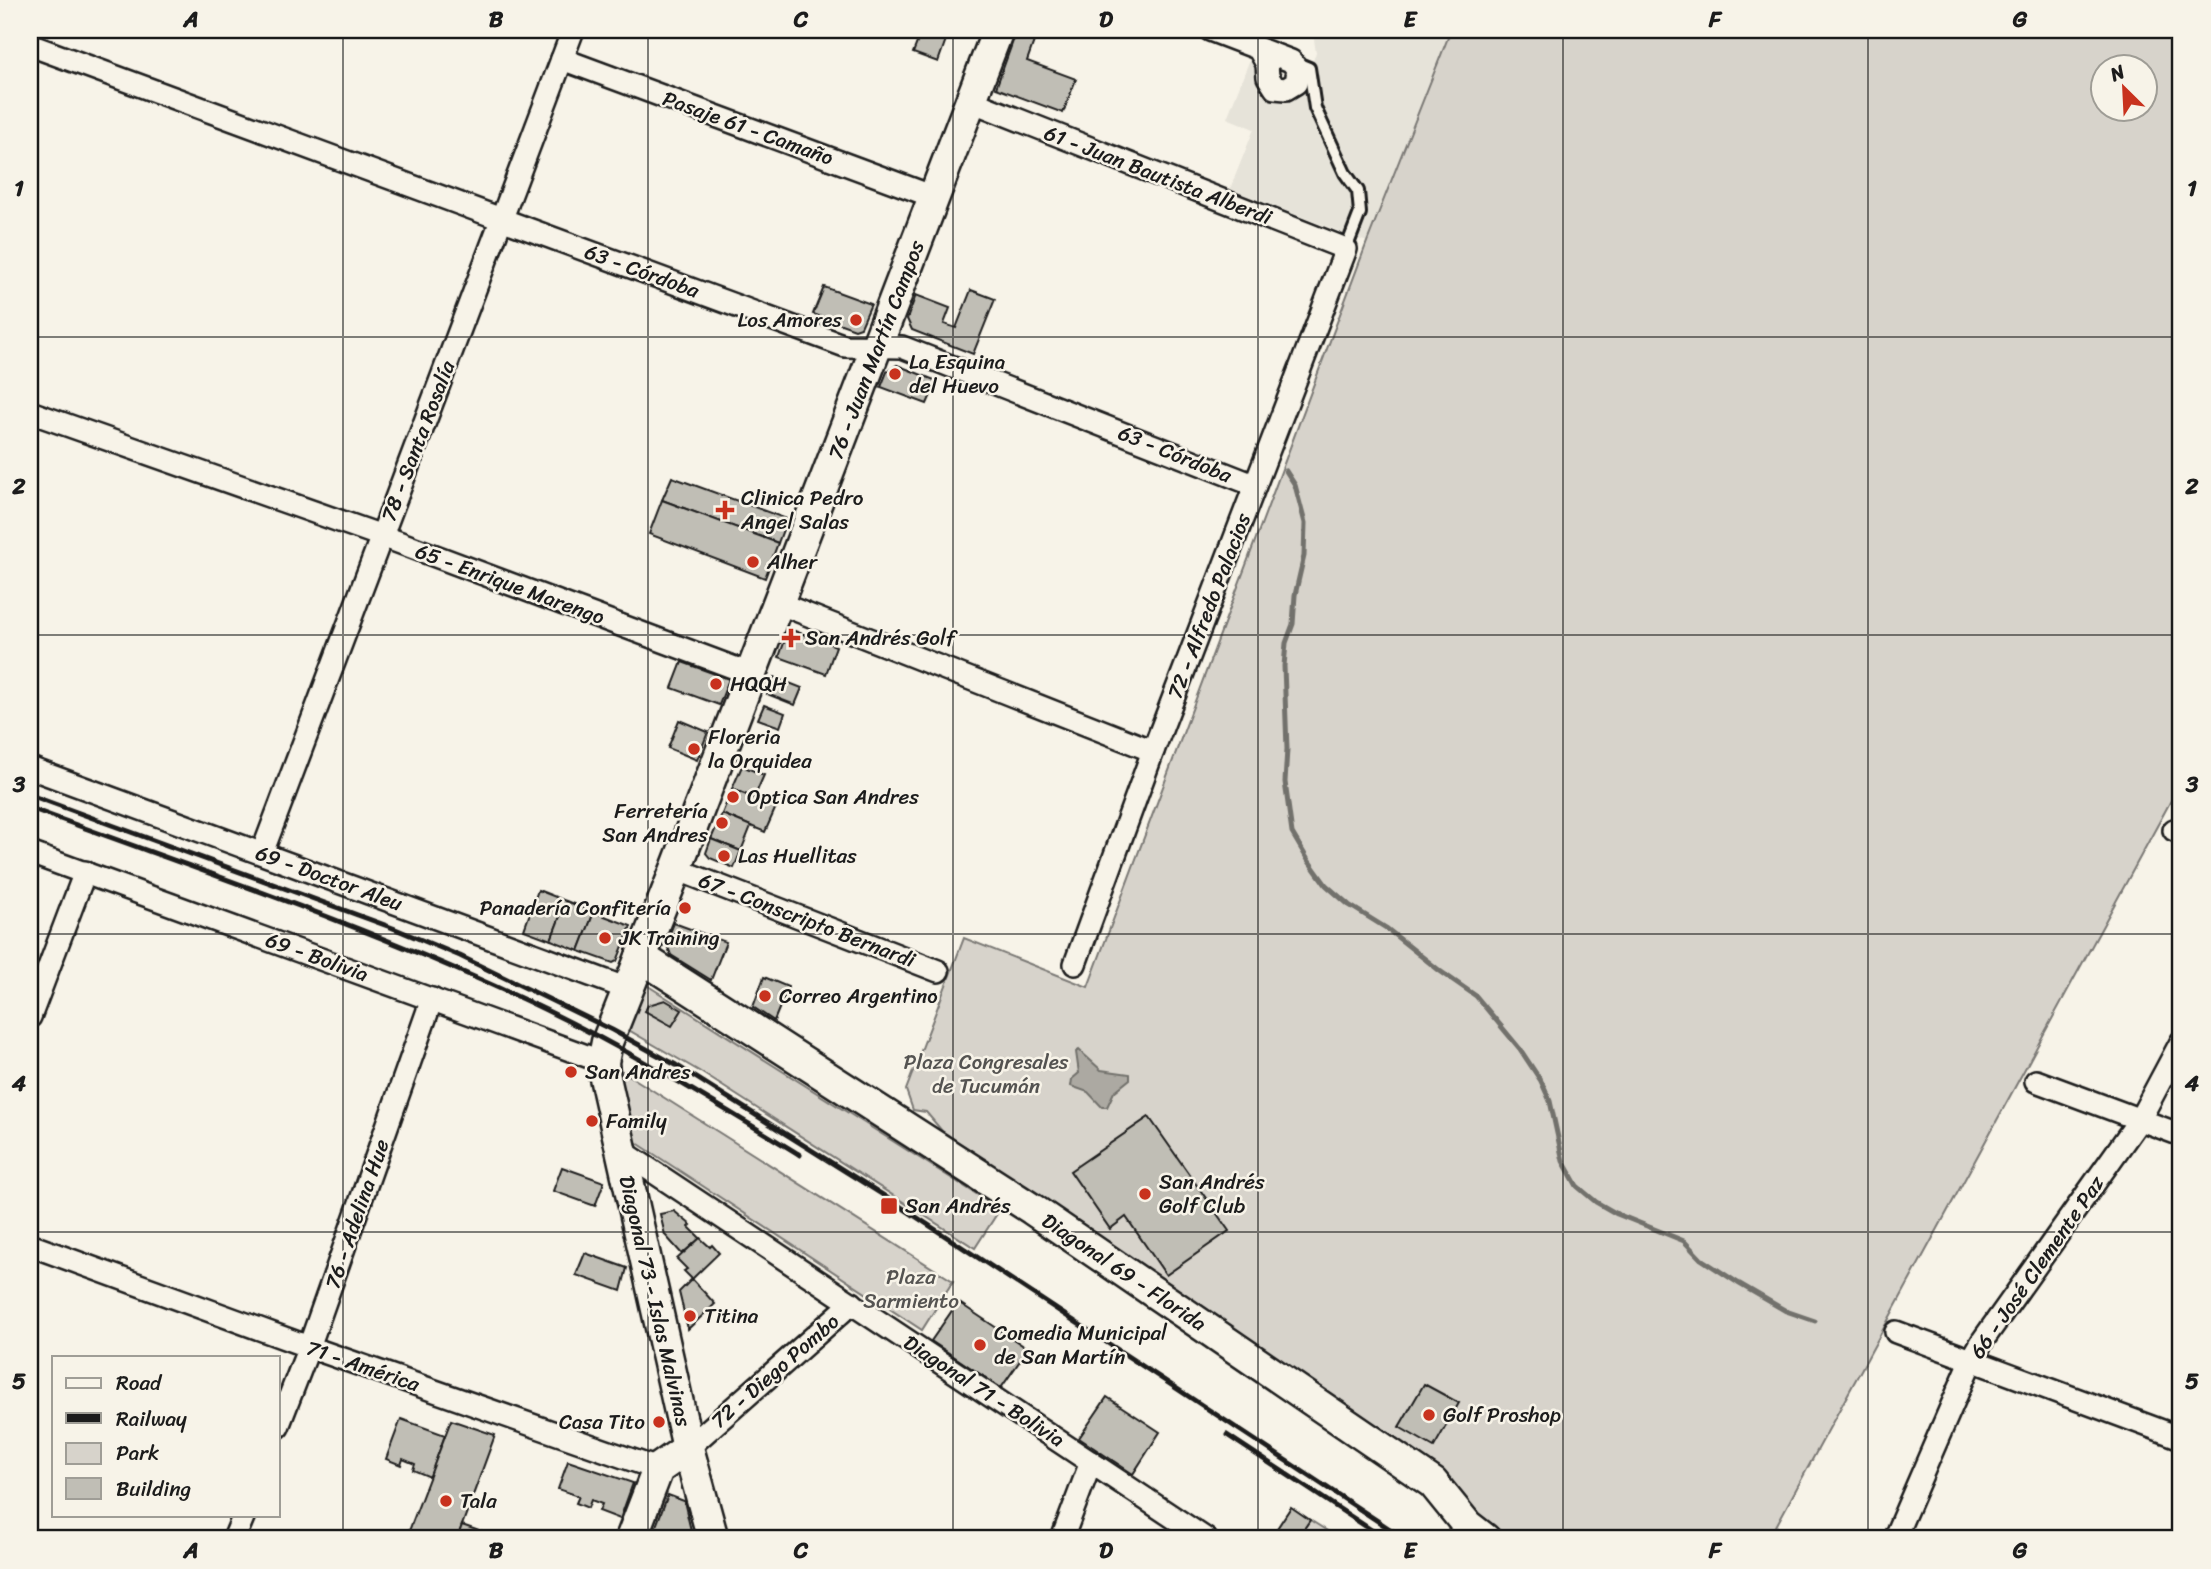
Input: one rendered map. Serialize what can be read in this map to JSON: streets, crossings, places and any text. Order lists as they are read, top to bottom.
{
  "streets": {
    "main road": [
      "76 - Juan Martín Campos",
      "Diagonal 69 - Florida",
      "Diagonal 73 - Islas Malvinas",
      "72 - Diego Pombo"
    ],
    "street": [
      "Pasaje 61 - Camaño",
      "61 - Juan Bautista Alberdi",
      "63 - Córdoba",
      "78 - Santa Rosalía",
      "65 - Enrique Marengo",
      "72 - Alfredo Palacios",
      "69 - Doctor Aleu",
      "67 - Conscripto Bernardi",
      "69 - Bolivia",
      "76 - Adelina Hue",
      "66 - José Clemente Paz",
      "71 - América",
      "Diagonal 71 - Bolivia"
    ]
  },
  "crossings": [
    ["Pasaje 61 - Camaño", "76 - Juan Martín Campos"],
    ["Pasaje 61 - Camaño", "78 - Santa Rosalía"],
    ["61 - Juan Bautista Alberdi", "76 - Juan Martín Campos"],
    ["61 - Juan Bautista Alberdi", "72 - Alfredo Palacios"],
    ["63 - Córdoba", "76 - Juan Martín Campos"],
    ["63 - Córdoba", "78 - Santa Rosalía"],
    ["63 - Córdoba", "72 - Alfredo Palacios"],
    ["76 - Juan Martín Campos", "65 - Enrique Marengo"],
    ["76 - Juan Martín Campos", "69 - Doctor Aleu"],
    ["76 - Juan Martín Campos", "67 - Conscripto Bernardi"],
    ["76 - Juan Martín Campos", "69 - Bolivia"],
    ["76 - Juan Martín Campos", "Diagonal 69 - Florida"],
    ["76 - Juan Martín Campos", "Diagonal 73 - Islas Malvinas"],
    ["78 - Santa Rosalía", "65 - Enrique Marengo"],
    ["78 - Santa Rosalía", "69 - Doctor Aleu"],
    ["69 - Bolivia", "76 - Adelina Hue"],
    ["69 - Bolivia", "Diagonal 73 - Islas Malvinas"],
    ["76 - Adelina Hue", "71 - América"],
    ["Diagonal 73 - Islas Malvinas", "72 - Diego Pombo"],
    ["Diagonal 73 - Islas Malvinas", "Diagonal 71 - Bolivia"],
    ["71 - América", "72 - Diego Pombo"],
    ["72 - Diego Pombo", "Diagonal 71 - Bolivia"]
  ],
  "parks": ["Plaza Congresales de Tucumán", "Plaza Sarmiento"],
  "places": {
    "other": [
      "Los Amores",
      "La Esquina del Huevo",
      "Alher",
      "HQQH",
      "Floreria la Orquidea",
      "Optica San Andres",
      "Ferretería San Andres",
      "Las Huellitas",
      "Panadería Confitería",
      "JK Training",
      "Correo Argentino",
      "San Andres",
      "Family",
      "San Andrés Golf Club",
      "Titina",
      "Comedia Municipal de San Martín",
      "Golf Proshop",
      "Casa Tito",
      "Tala"
    ],
    "health": ["Clinica Pedro Angel Salas", "San Andrés Golf"],
    "transit": ["San Andrés"]
  },
  "legend": [
    "Road",
    "Railway",
    "Park",
    "Building"
  ],
  "north": "top left",
  "grid": {
    "columns": [
      "A",
      "B",
      "C",
      "D",
      "E",
      "F",
      "G"
    ],
    "rows": [
      "1",
      "2",
      "3",
      "4",
      "5"
    ]
  }
}
